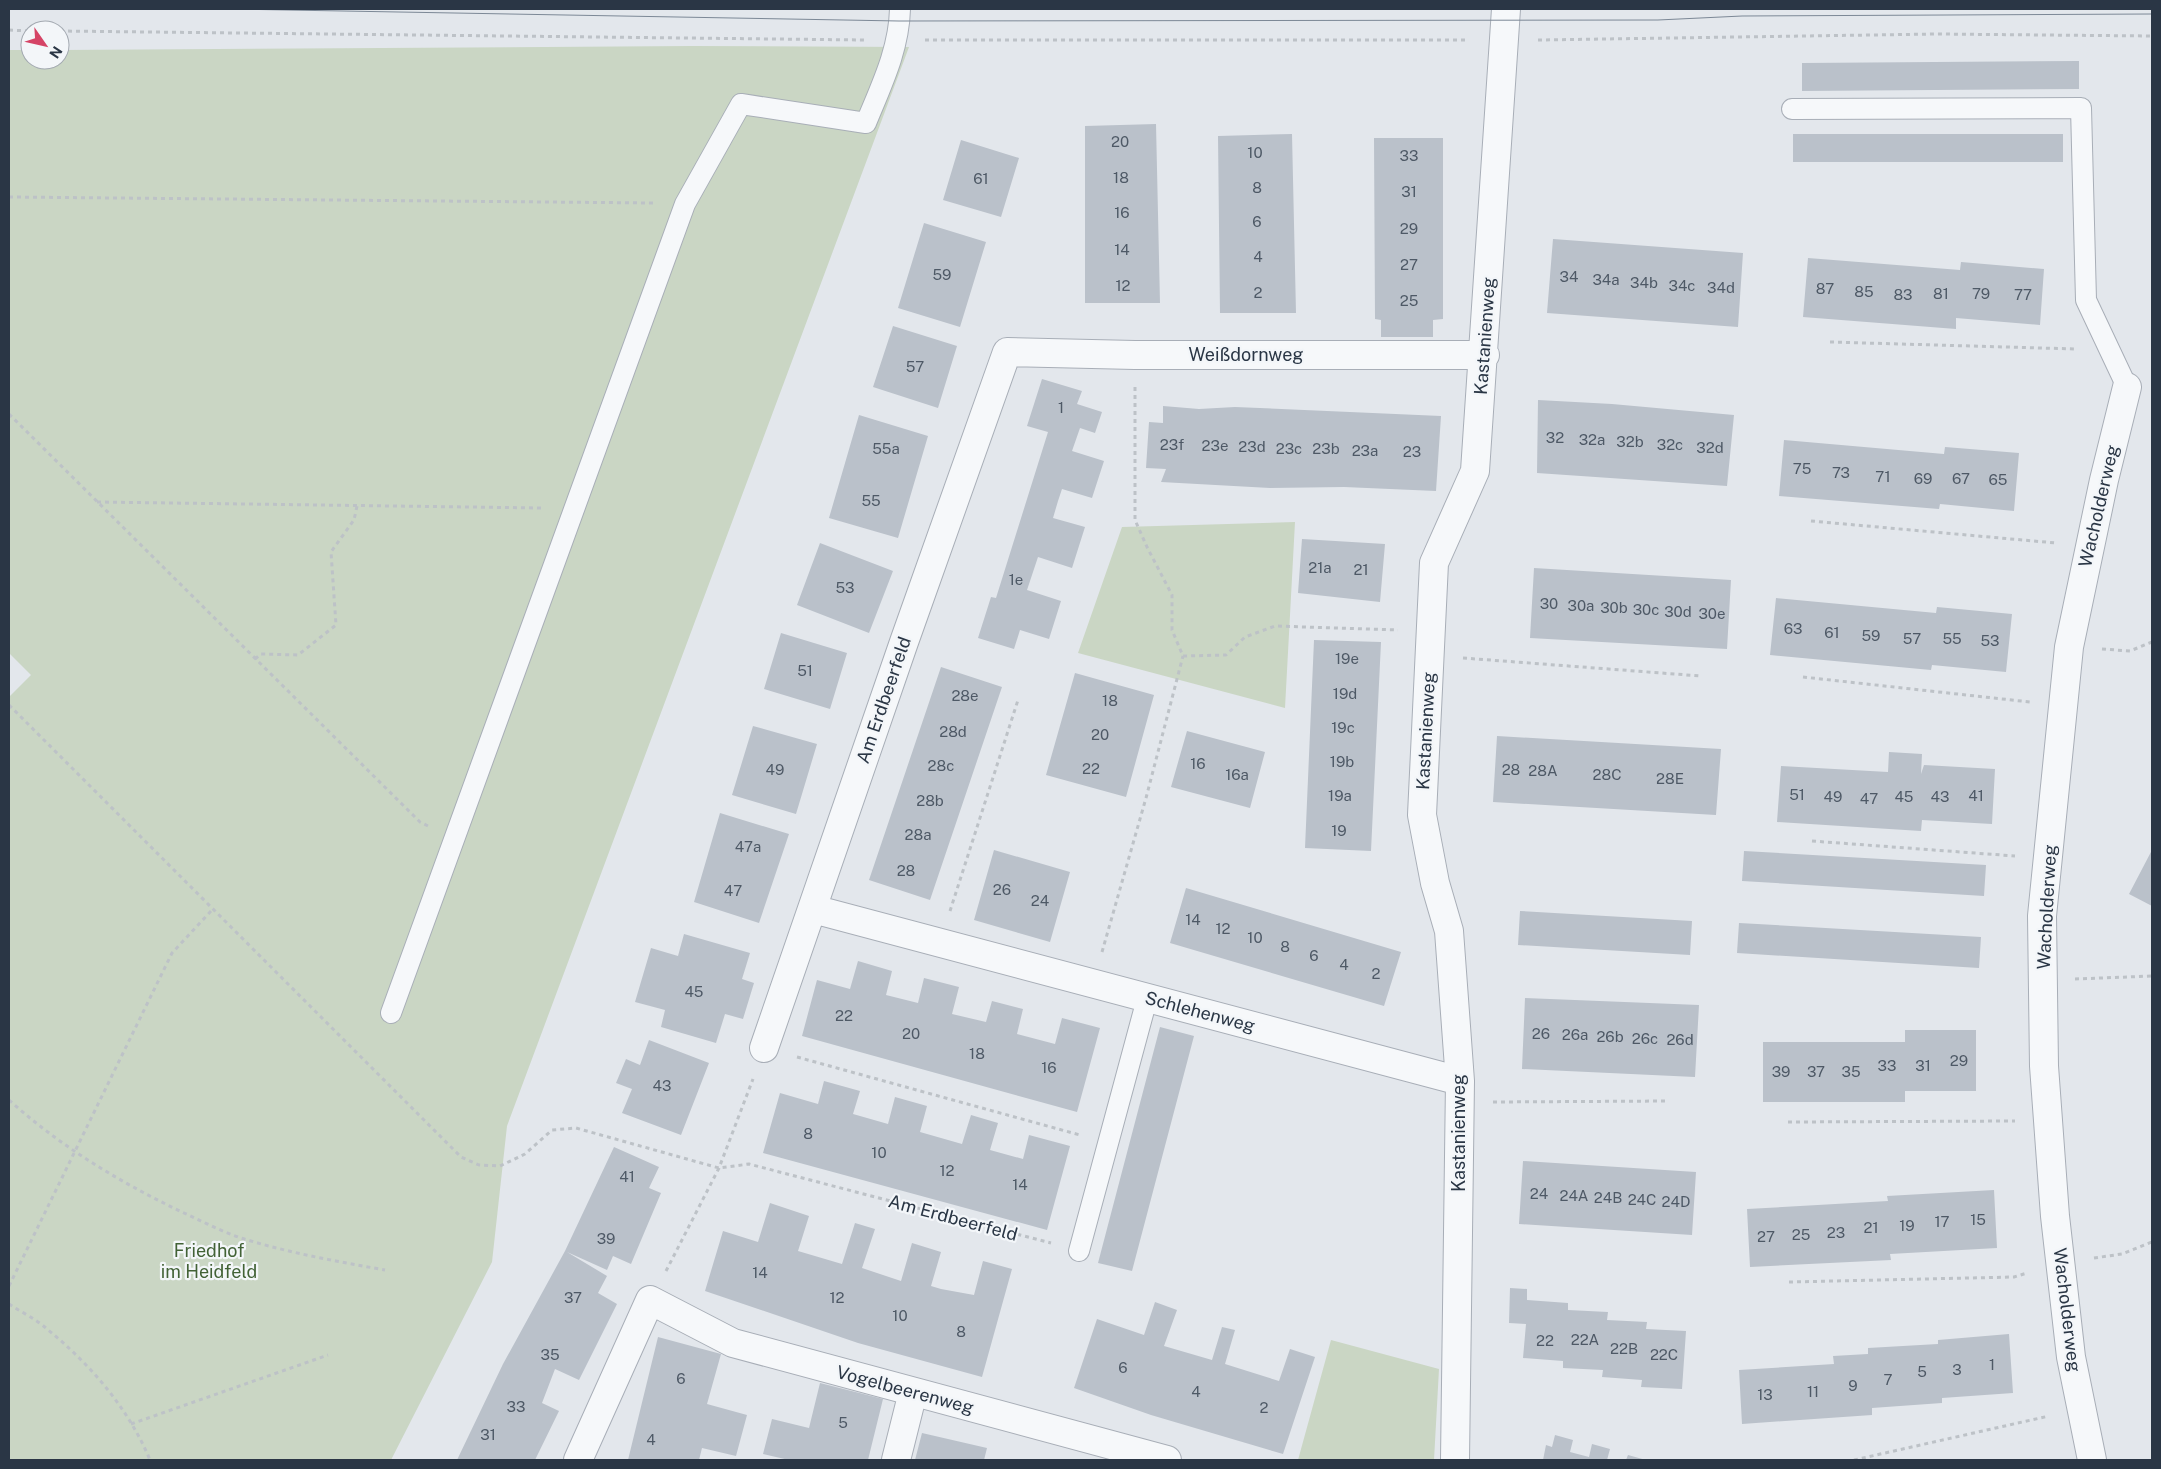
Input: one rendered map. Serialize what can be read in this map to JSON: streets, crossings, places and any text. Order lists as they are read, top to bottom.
{
  "streets": {
    "street": [
      "Kastanienweg",
      "Weißdornweg",
      "Wacholderweg",
      "Am Erdbeerfeld",
      "Schlehenweg",
      "Vogelbeerenweg"
    ]
  },
  "crossings": [
    ["Kastanienweg", "Weißdornweg"],
    ["Kastanienweg", "Schlehenweg"],
    ["Weißdornweg", "Am Erdbeerfeld"],
    ["Am Erdbeerfeld", "Schlehenweg"]
  ],
  "parks": ["Friedhof im Heidfeld"],
  "house_numbers": [
    "20",
    "10",
    "33",
    "18",
    "61",
    "8",
    "31",
    "16",
    "6",
    "29",
    "14",
    "4",
    "27",
    "59",
    "34",
    "34a",
    "34b",
    "12",
    "34c",
    "34d",
    "87",
    "85",
    "2",
    "81",
    "79",
    "83",
    "77",
    "25",
    "57",
    "1",
    "32",
    "32a",
    "32b",
    "23f",
    "32c",
    "23e",
    "23d",
    "32d",
    "55a",
    "23c",
    "23b",
    "23a",
    "23",
    "75",
    "73",
    "71",
    "69",
    "67",
    "65",
    "55",
    "21a",
    "21",
    "1e",
    "53",
    "30",
    "30a",
    "30b",
    "30c",
    "30d",
    "30e",
    "63",
    "61",
    "59",
    "57",
    "55",
    "53",
    "19e",
    "51",
    "19d",
    "28e",
    "18",
    "19c",
    "28d",
    "20",
    "19b",
    "16",
    "28c",
    "22",
    "49",
    "28",
    "28A",
    "16a",
    "28C",
    "28E",
    "51",
    "19a",
    "41",
    "49",
    "45",
    "43",
    "47",
    "28b",
    "19",
    "28a",
    "47a",
    "28",
    "26",
    "47",
    "24",
    "14",
    "12",
    "10",
    "8",
    "6",
    "4",
    "2",
    "45",
    "22",
    "20",
    "26",
    "26a",
    "26b",
    "26c",
    "26d",
    "18",
    "29",
    "33",
    "31",
    "16",
    "39",
    "37",
    "35",
    "43",
    "8",
    "10",
    "12",
    "41",
    "14",
    "24",
    "24A",
    "24B",
    "24C",
    "24D",
    "15",
    "17",
    "19",
    "21",
    "23",
    "25",
    "27",
    "39",
    "14",
    "37",
    "12",
    "10",
    "8",
    "22A",
    "22",
    "22B",
    "35",
    "22C",
    "1",
    "6",
    "3",
    "5",
    "6",
    "7",
    "9",
    "4",
    "11",
    "13",
    "33",
    "2",
    "5",
    "31",
    "4"
  ],
  "north": "bottom right"
}
